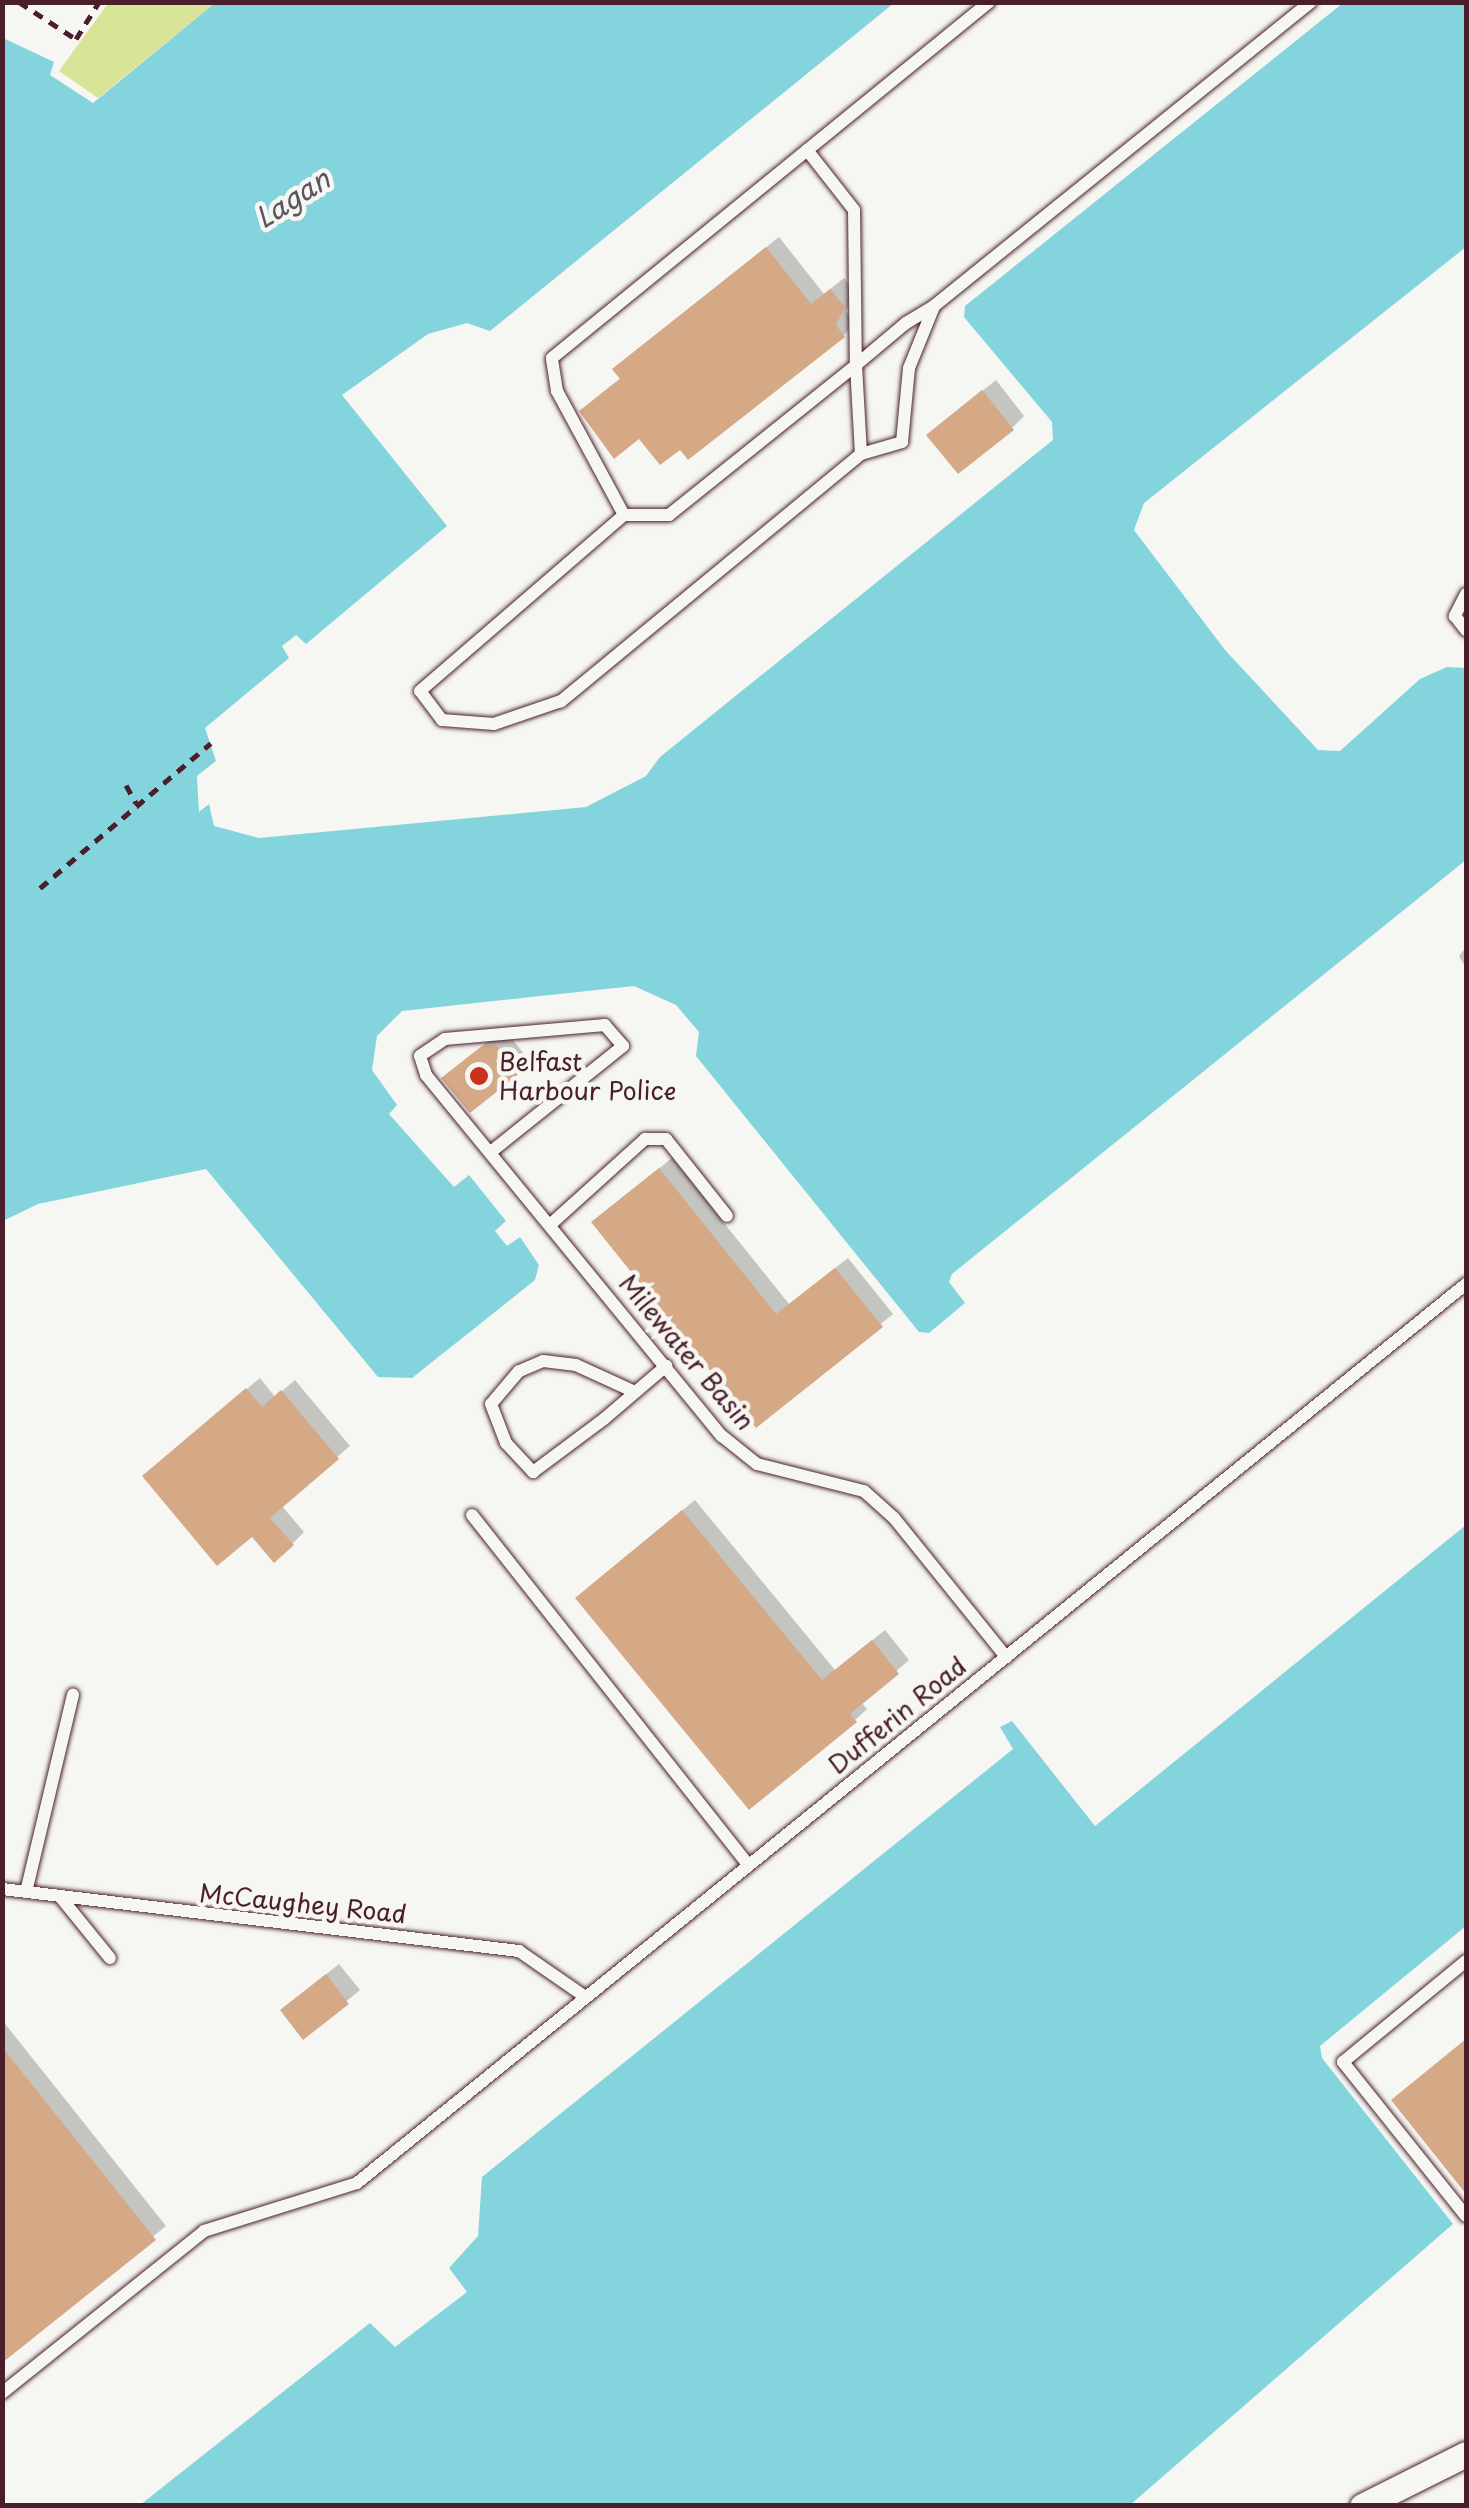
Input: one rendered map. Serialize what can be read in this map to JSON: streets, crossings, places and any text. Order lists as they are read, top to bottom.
{
  "streets": {
    "lane": ["Milewater Basin", "Dufferin Road", "McCaughey Road"]
  },
  "crossings": [
    ["Milewater Basin", "Dufferin Road"],
    ["Dufferin Road", "McCaughey Road"]
  ],
  "water": ["Lagan"],
  "places": ["Belfast Harbour Police"]
}
